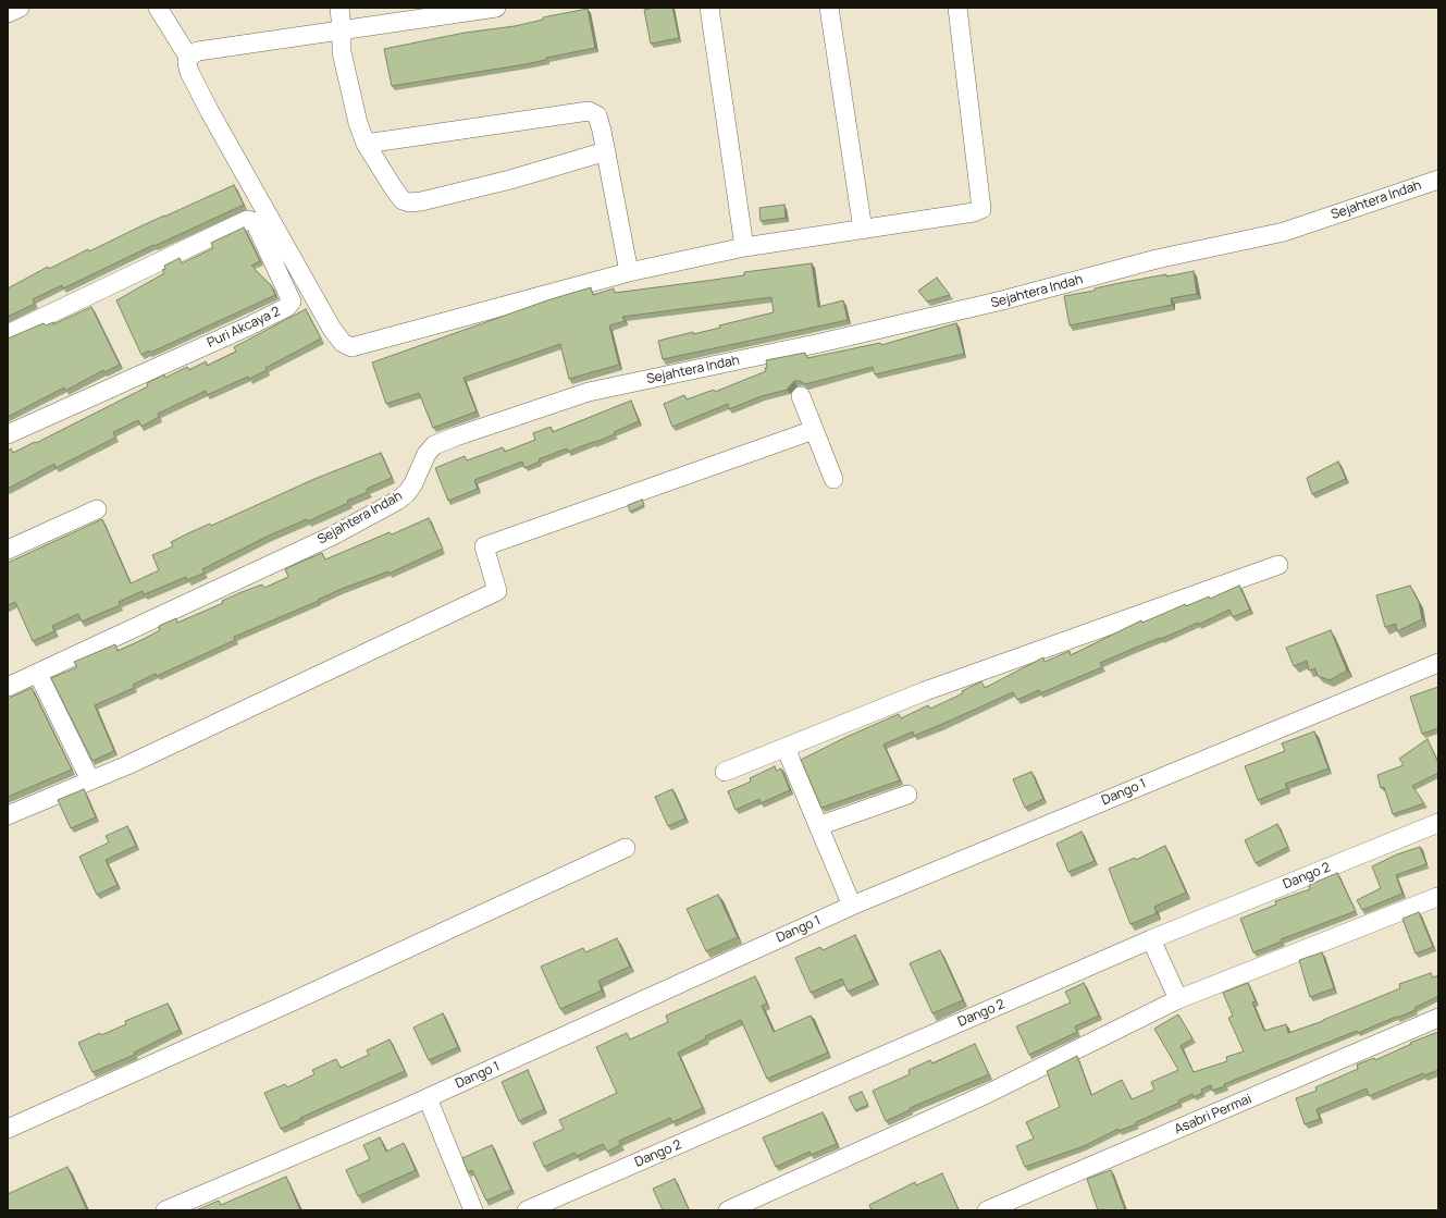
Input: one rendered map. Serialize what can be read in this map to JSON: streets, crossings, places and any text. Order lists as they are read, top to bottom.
{
  "streets": {
    "street": [
      "Sejahtera Indah",
      "Puri Akcaya 2",
      "Dango 1",
      "Dango 2",
      "Asabri Permai"
    ]
  }
}
